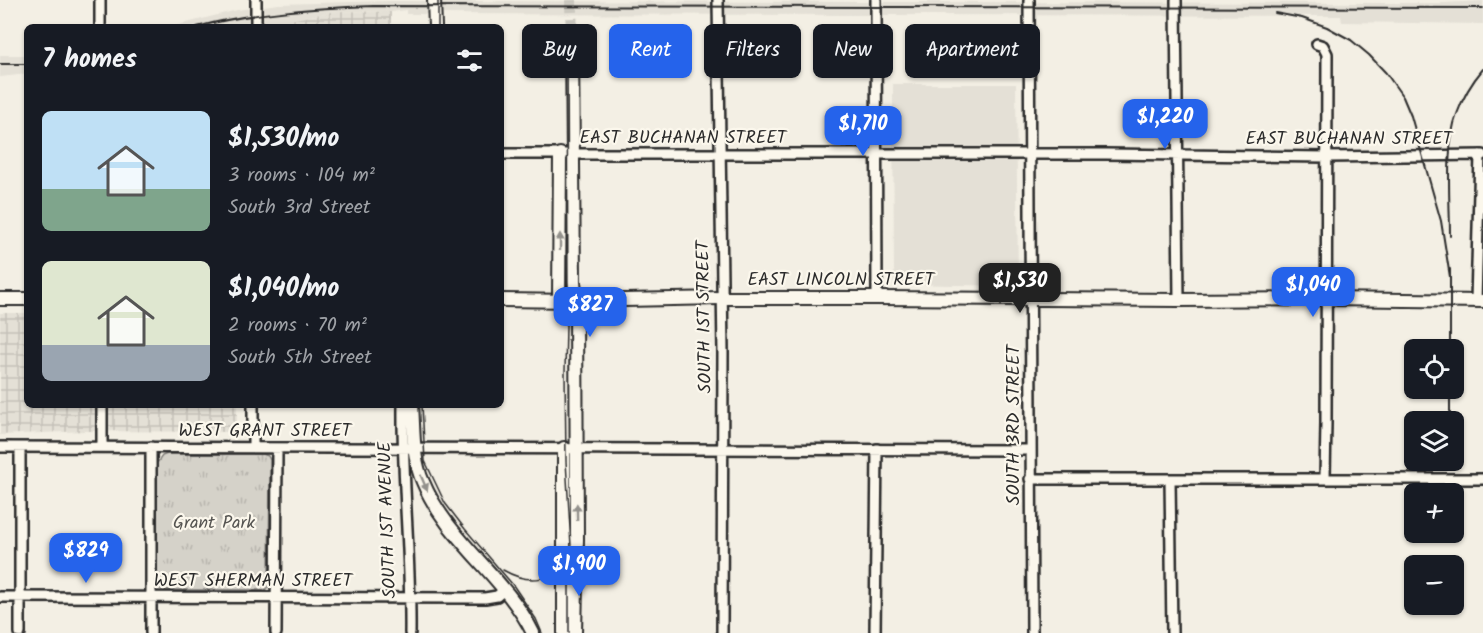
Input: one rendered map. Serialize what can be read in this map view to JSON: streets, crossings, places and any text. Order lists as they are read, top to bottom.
{
  "streets": {
    "main road": ["EAST LINCOLN STREET"],
    "street": [
      "EAST BUCHANAN STREET",
      "SOUTH 1ST STREET",
      "SOUTH 3RD STREET",
      "WEST GRANT STREET",
      "SOUTH 1ST AVENUE",
      "WEST SHERMAN STREET"
    ]
  },
  "crossings": [
    ["EAST BUCHANAN STREET", "SOUTH 1ST STREET"],
    ["EAST BUCHANAN STREET", "SOUTH 3RD STREET"],
    ["EAST LINCOLN STREET", "SOUTH 1ST STREET"],
    ["EAST LINCOLN STREET", "SOUTH 3RD STREET"],
    ["SOUTH 1ST STREET", "WEST GRANT STREET"],
    ["SOUTH 3RD STREET", "WEST GRANT STREET"],
    ["WEST GRANT STREET", "SOUTH 1ST AVENUE"],
    ["SOUTH 1ST AVENUE", "WEST SHERMAN STREET"]
  ],
  "parks": ["Grant Park"],
  "page": {
    "chip": [
      "Buy",
      "Rent",
      "Filters",
      "New",
      "Apartment"
    ],
    "heading": "7 homes",
    "list": [
      {
        "name": "$1,530/mo",
        "note": "3 rooms · 104 m² · South 3rd Street"
      },
      {
        "name": "$1,040/mo",
        "note": "2 rooms · 70 m² · South 5th Street"
      }
    ],
    "price": [
      "$1,220",
      "$1,710",
      "$1,530",
      "$1,040",
      "$827",
      "$829",
      "$1,900"
    ],
    "map_buttons": ["+", "−"]
  }
}
